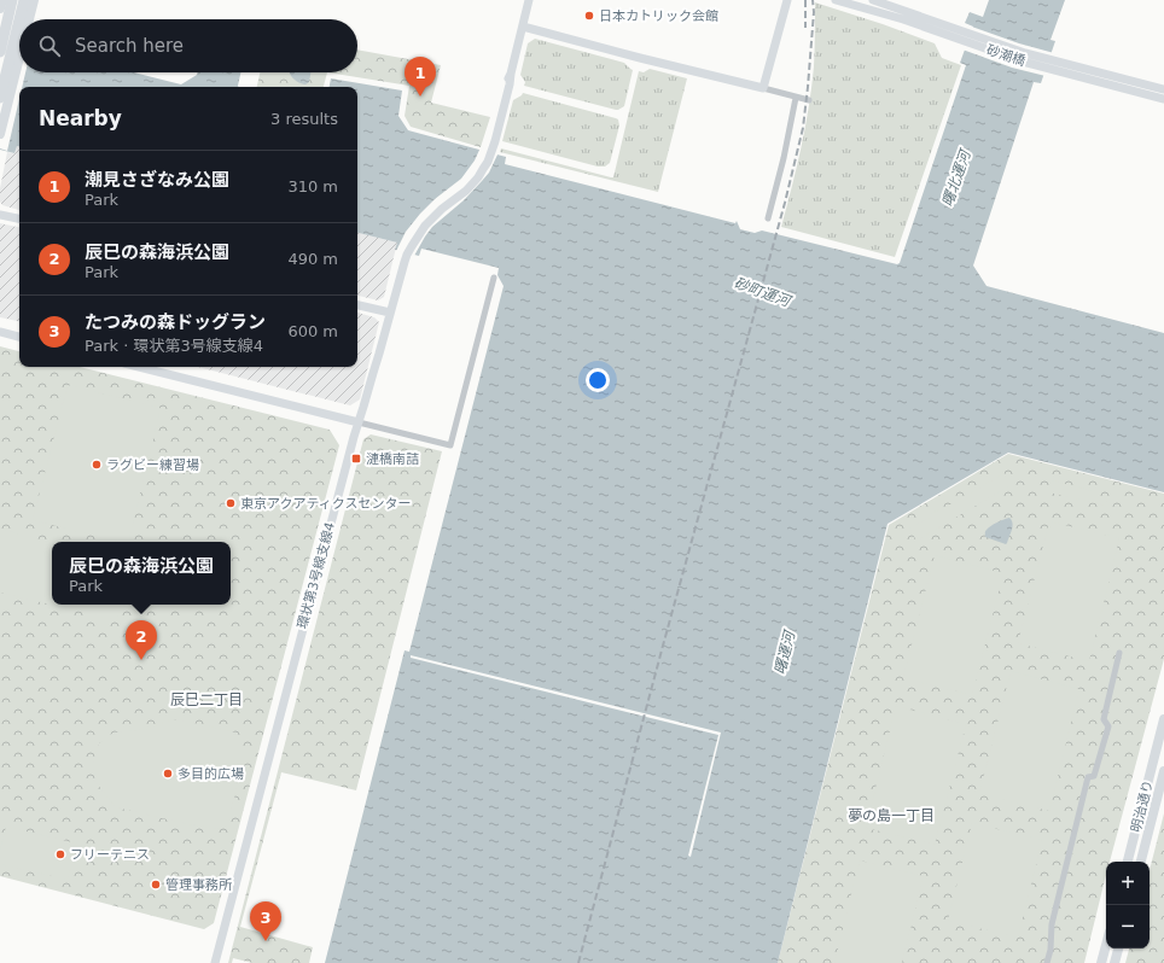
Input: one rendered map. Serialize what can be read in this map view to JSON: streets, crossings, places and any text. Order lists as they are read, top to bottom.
{
  "streets": {
    "main road": ["明治通り"],
    "street": ["砂潮橋", "環状第3号線支線4"]
  },
  "districts": ["辰巳二丁目", "夢の島一丁目"],
  "water": ["曙北運河", "砂町運河", "曙運河"],
  "places": {
    "other": [
      "日本カトリック会館",
      "ラグビー練習場",
      "東京アクアティクスセンター",
      "多目的広場",
      "フリーテニス",
      "管理事務所"
    ],
    "transit": ["漣橋南詰"]
  },
  "page": {
    "search": "Search here",
    "pins": ["1", "2", "3"],
    "heading": ["Nearby", "3 results"],
    "list": [
      {
        "mark": "1",
        "name": "潮見さざなみ公園",
        "note": "Park",
        "value": "310 m"
      },
      {
        "mark": "2",
        "name": "辰巳の森海浜公園",
        "note": "Park",
        "value": "490 m"
      },
      {
        "mark": "3",
        "name": "たつみの森ドッグラン",
        "note": "Park · 環状第3号線支線4",
        "value": "600 m"
      }
    ],
    "popup": ["辰巳の森海浜公園", "Park"],
    "map_buttons": ["+", "−"]
  }
}
